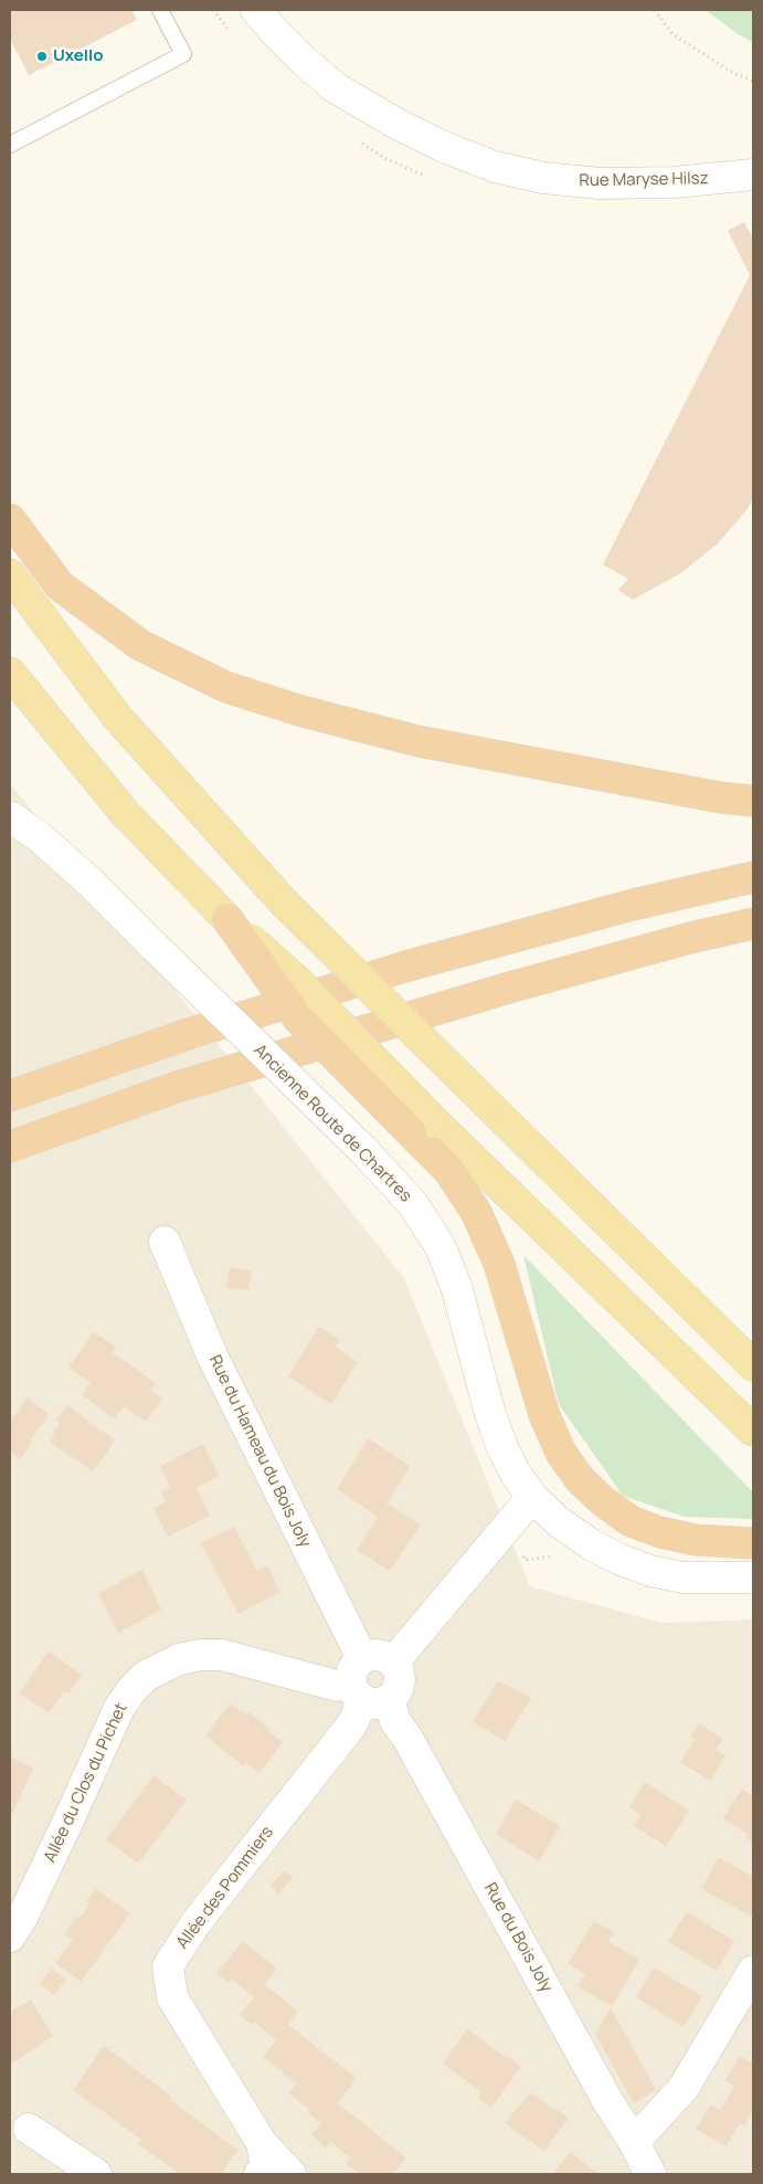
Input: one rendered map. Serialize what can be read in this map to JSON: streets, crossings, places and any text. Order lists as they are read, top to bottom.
{
  "streets": {
    "street": [
      "Rue Maryse Hilsz",
      "Ancienne Route de Chartres",
      "Rue du Hameau du Bois Joly",
      "Allée du Clos du Pichet",
      "Allée des Pommiers",
      "Rue du Bois Joly"
    ]
  },
  "crossings": [
    ["Rue du Hameau du Bois Joly", "Allée du Clos du Pichet"],
    ["Rue du Hameau du Bois Joly", "Allée des Pommiers"],
    ["Rue du Hameau du Bois Joly", "Rue du Bois Joly"],
    ["Allée du Clos du Pichet", "Allée des Pommiers"],
    ["Allée du Clos du Pichet", "Rue du Bois Joly"],
    ["Allée des Pommiers", "Rue du Bois Joly"]
  ],
  "places": ["Uxello"]
}
